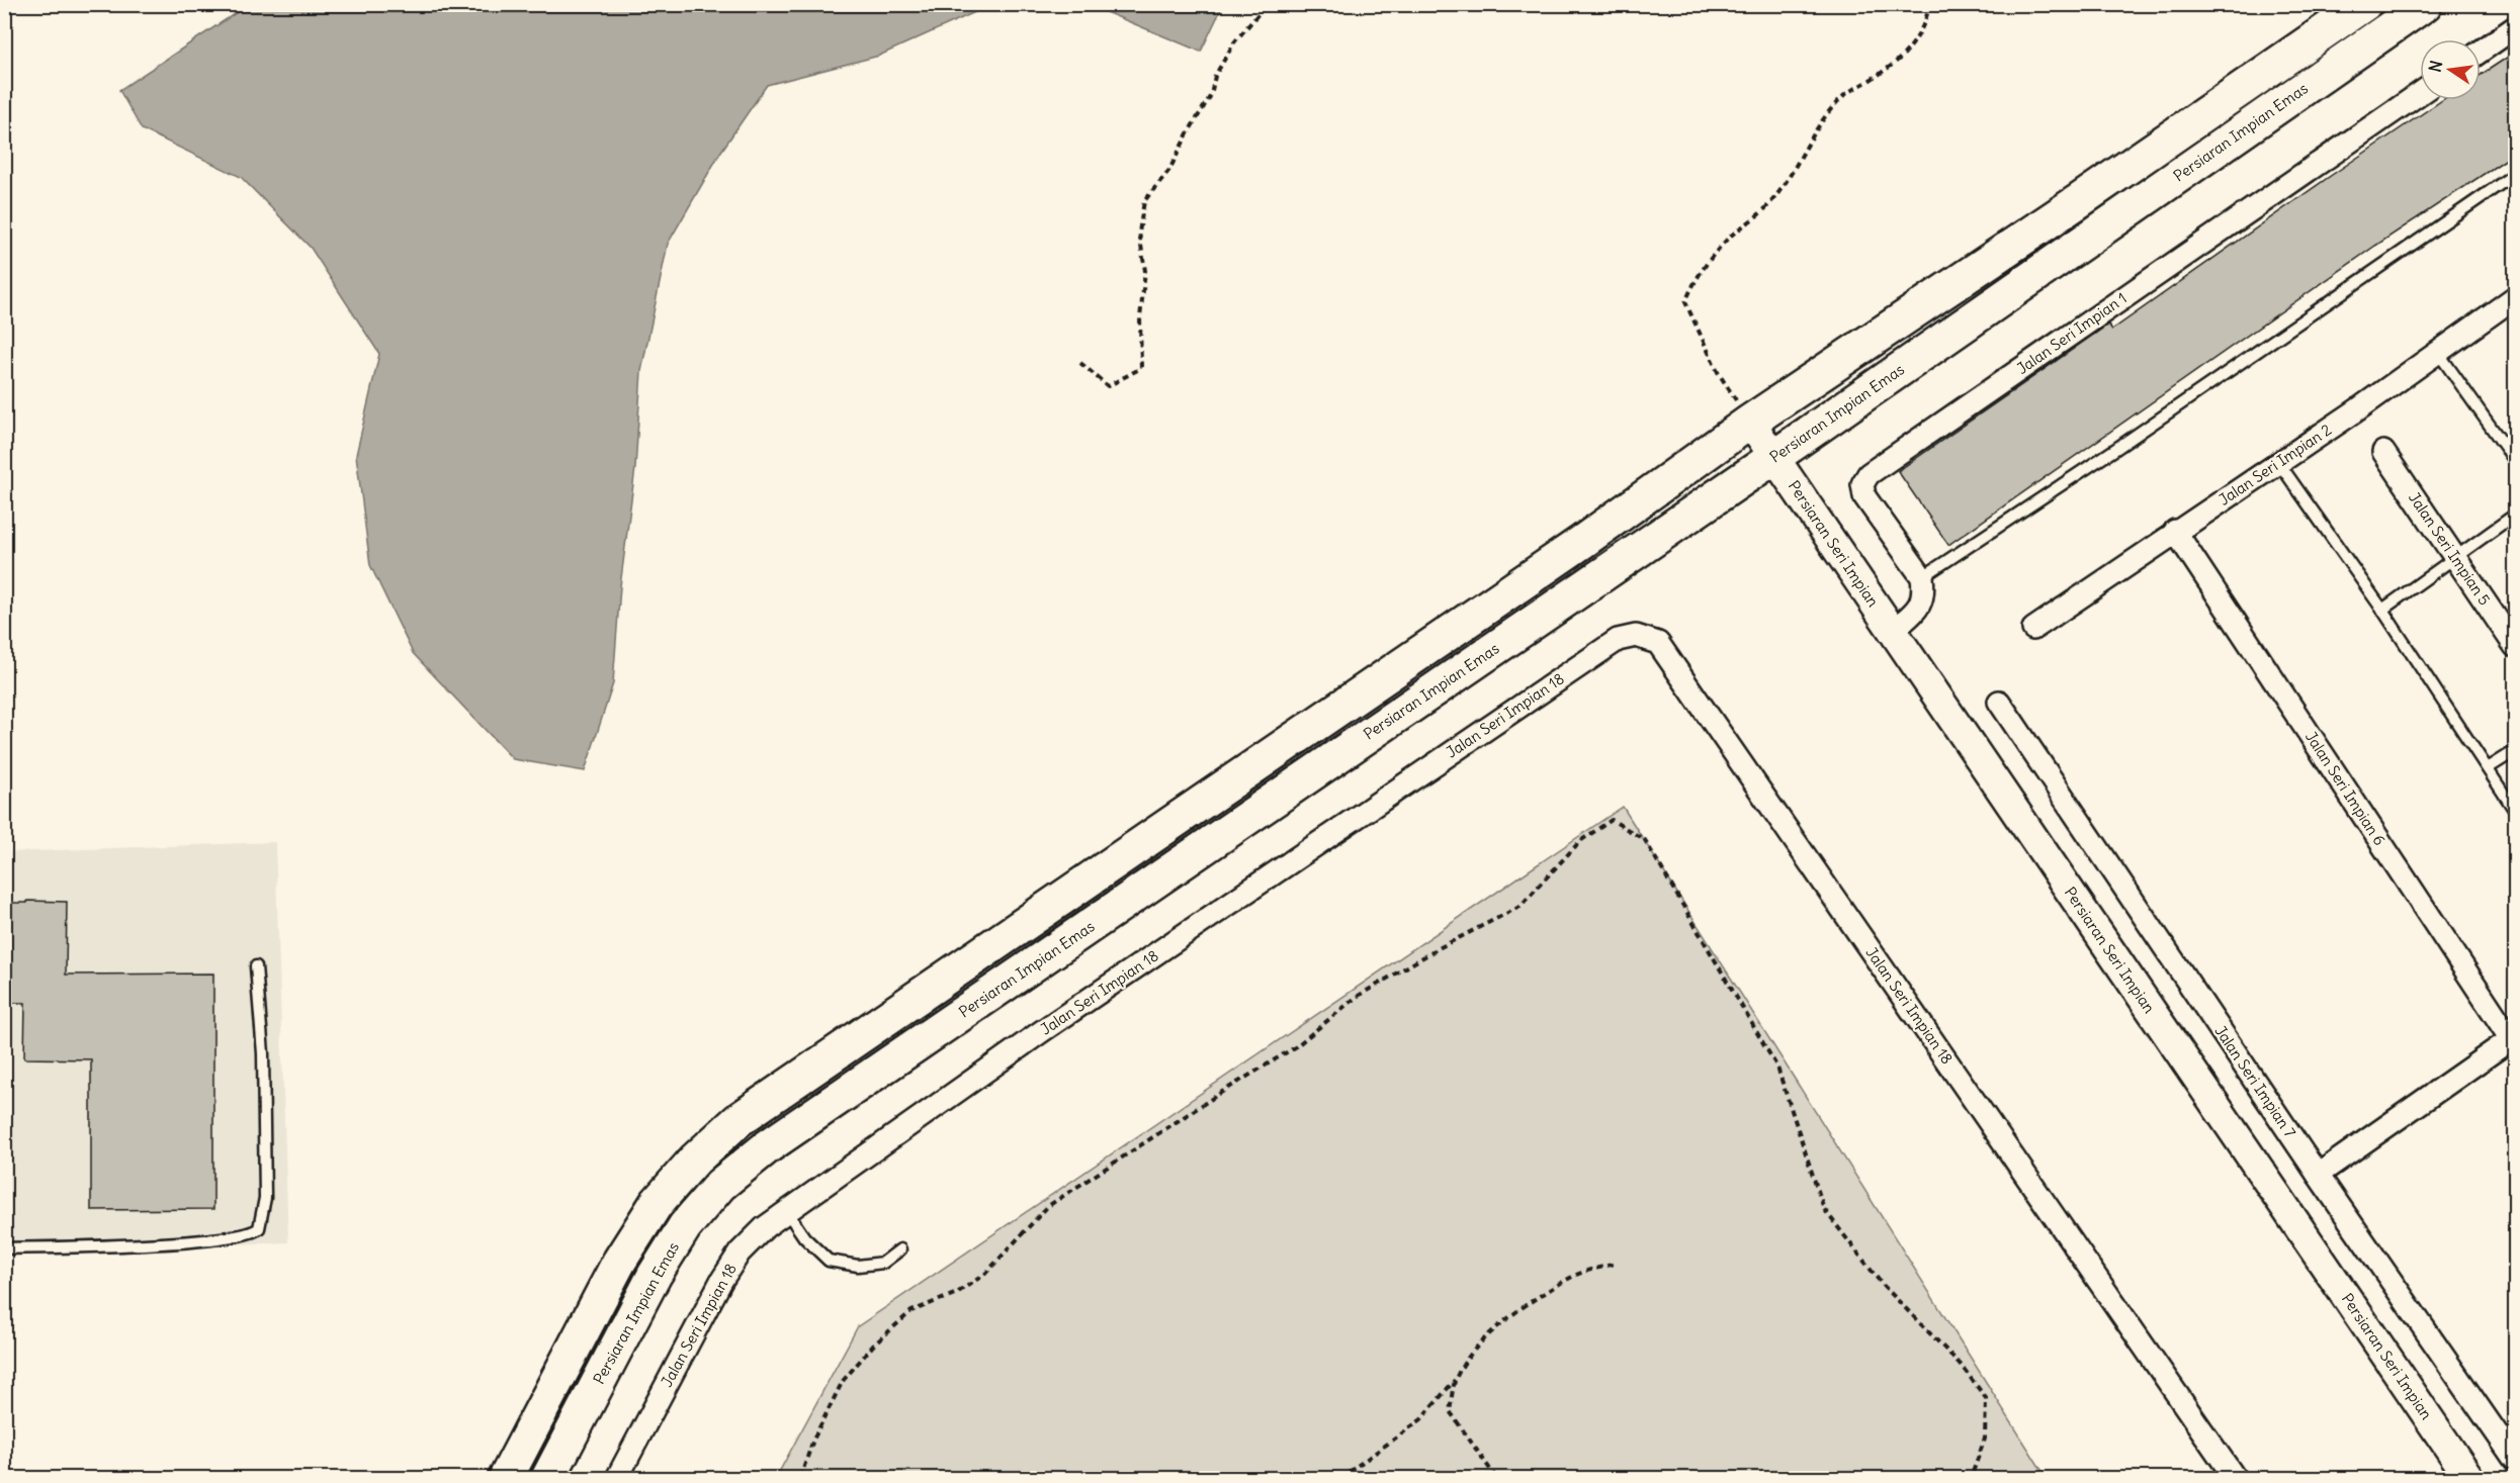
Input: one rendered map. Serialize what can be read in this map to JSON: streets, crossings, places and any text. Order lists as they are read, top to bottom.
{
  "streets": {
    "main road": ["Persiaran Impian Emas"],
    "street": [
      "Jalan Seri Impian 1",
      "Jalan Seri Impian 2",
      "Persiaran Seri Impian",
      "Jalan Seri Impian 5",
      "Jalan Seri Impian 18",
      "Jalan Seri Impian 6",
      "Jalan Seri Impian 7"
    ]
  },
  "crossings": [
    ["Persiaran Impian Emas", "Persiaran Seri Impian"],
    ["Jalan Seri Impian 2", "Jalan Seri Impian 6"]
  ],
  "north": "left"
}
